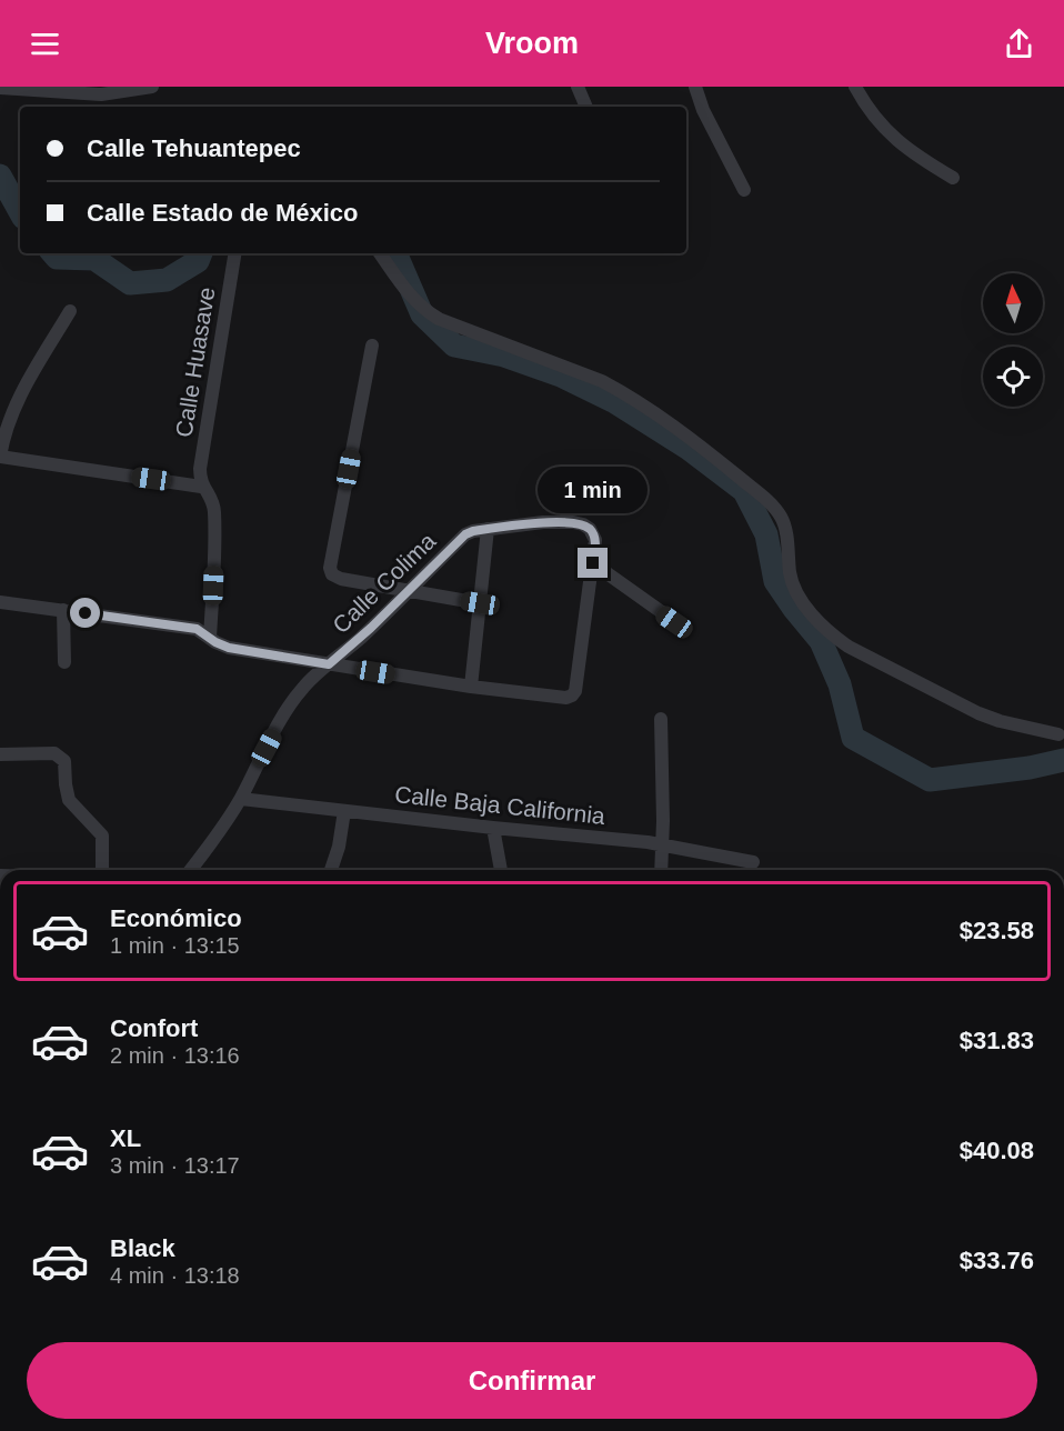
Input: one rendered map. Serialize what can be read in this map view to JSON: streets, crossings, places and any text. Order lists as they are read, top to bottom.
{
  "streets": {
    "street": ["Calle Huasave", "Calle Colima", "Calle Baja California"]
  },
  "crossings": [
    ["Calle Colima", "Calle Baja California"]
  ],
  "north": "top",
  "page": {
    "header": "Vroom",
    "banner": ["Calle Tehuantepec", "Calle Estado de México"],
    "bubble": "1 min",
    "list": [
      {
        "name": "Económico",
        "note": "1 min · 13:15",
        "value": "$23.58"
      },
      {
        "name": "Confort",
        "note": "2 min · 13:16",
        "value": "$31.83"
      },
      {
        "name": "XL",
        "note": "3 min · 13:17",
        "value": "$40.08"
      },
      {
        "name": "Black",
        "note": "4 min · 13:18",
        "value": "$33.76"
      }
    ],
    "buttons": "Confirmar"
  }
}
